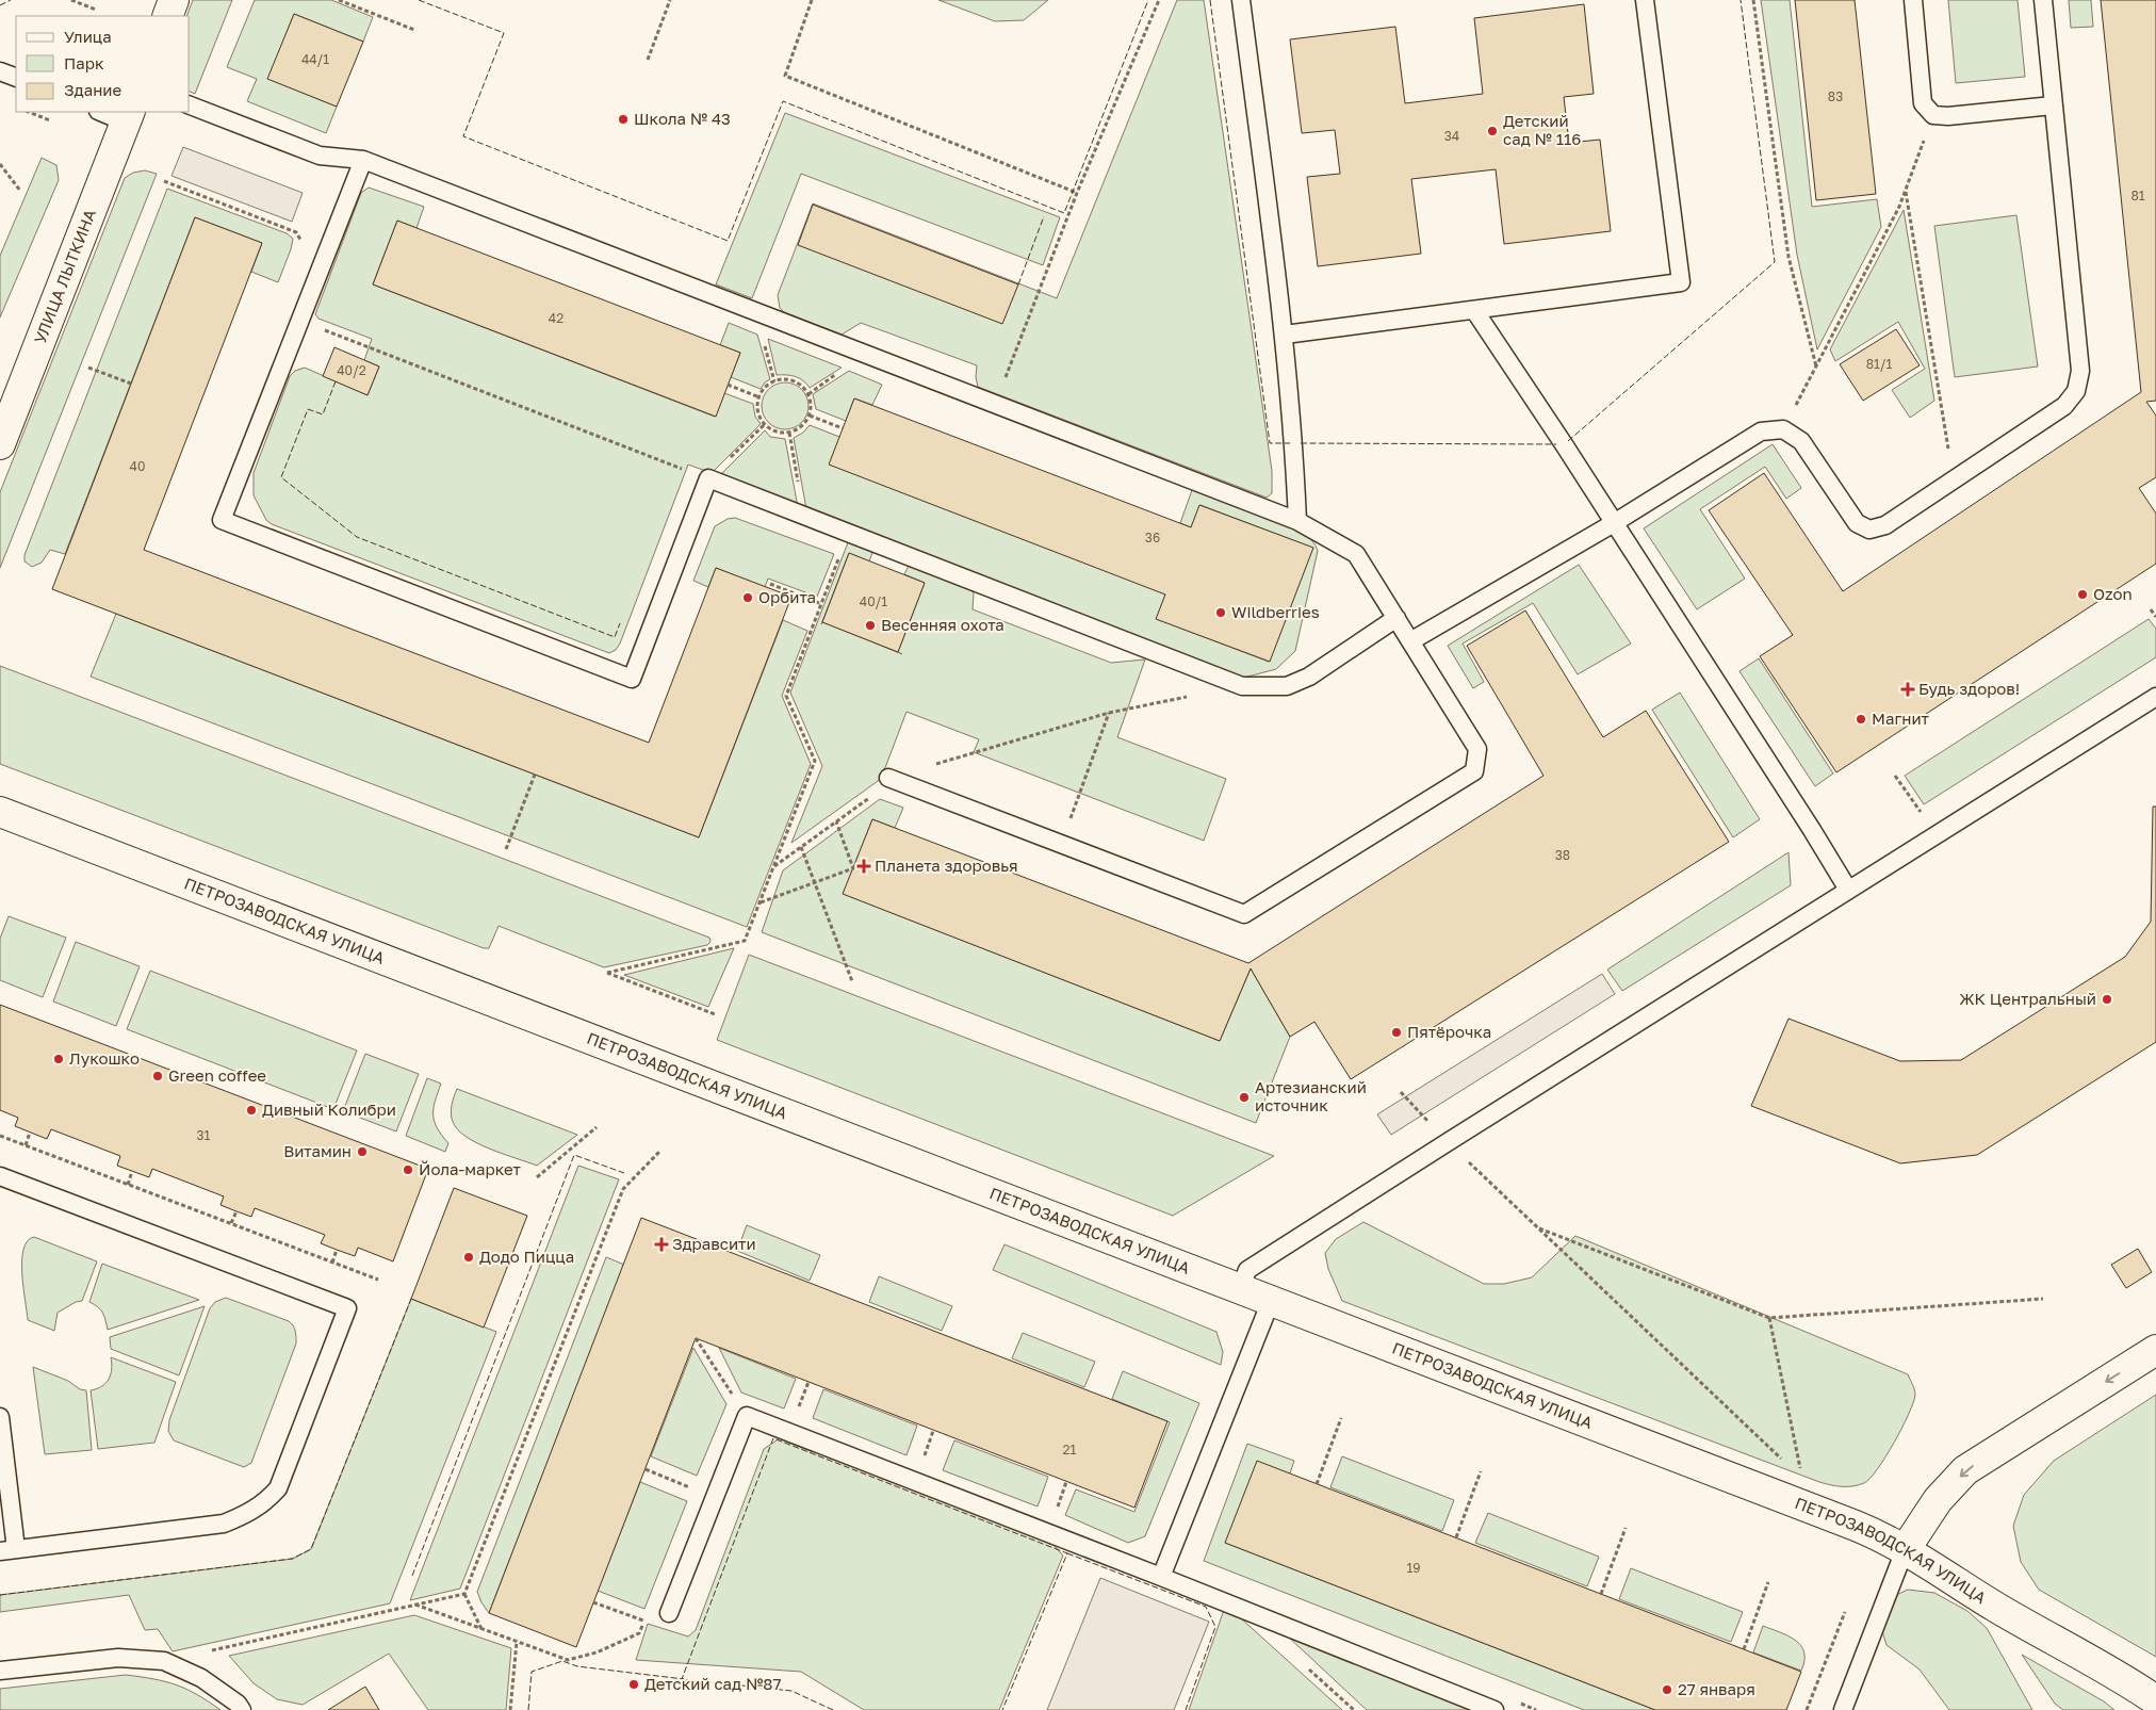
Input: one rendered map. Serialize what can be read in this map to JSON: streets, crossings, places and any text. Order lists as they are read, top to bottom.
{
  "streets": {
    "street": ["УЛИЦА ЛЫТКИНА", "ПЕТРОЗАВОДСКАЯ УЛИЦА"]
  },
  "places": {
    "other": [
      "Школа № 43",
      "Детский сад № 116",
      "Ozon",
      "Орбита",
      "Wildberries",
      "Весенняя охота",
      "Магнит",
      "ЖК Центральный",
      "Пятёрочка",
      "Лукошко",
      "Green coffee",
      "Артезианский источник",
      "Дивный Колибри",
      "Витамин",
      "Йола-маркет",
      "Додо Пицца",
      "Детский сад №87",
      "27 января"
    ],
    "health": ["Будь здоров!", "Планета здоровья", "Здравсити"]
  },
  "house_numbers": [
    "44/1",
    "83",
    "34",
    "81",
    "42",
    "81/1",
    "40/2",
    "40",
    "36",
    "40/1",
    "38",
    "31",
    "21",
    "19"
  ],
  "legend": ["Улица", "Парк", "Здание"]
}
